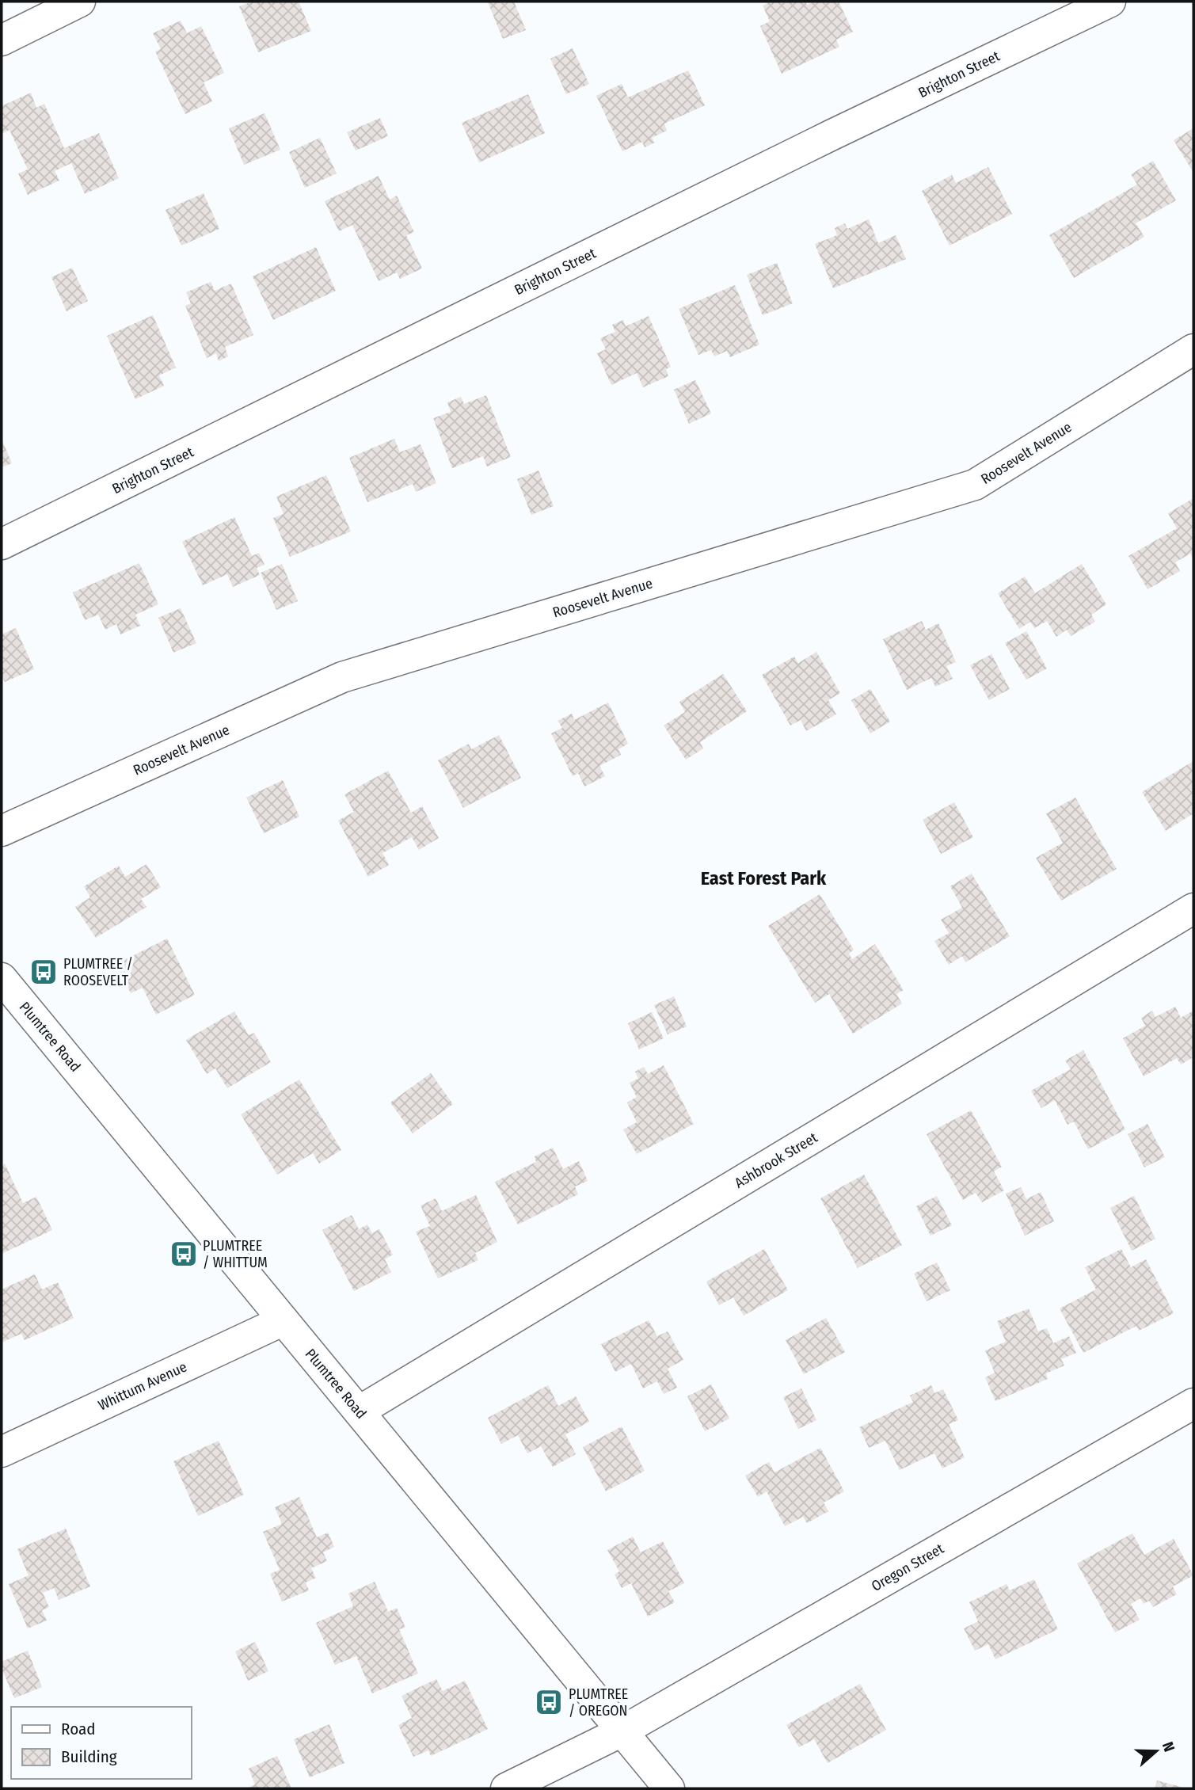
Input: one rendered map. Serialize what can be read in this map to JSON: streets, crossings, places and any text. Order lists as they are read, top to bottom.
{
  "streets": {
    "street": [
      "Brighton Street",
      "Roosevelt Avenue",
      "Plumtree Road",
      "Ashbrook Street",
      "Whittum Avenue",
      "Oregon Street"
    ]
  },
  "crossings": [
    ["Plumtree Road", "Ashbrook Street"],
    ["Plumtree Road", "Whittum Avenue"],
    ["Plumtree Road", "Oregon Street"]
  ],
  "districts": ["East Forest Park"],
  "places": {
    "bus stop": ["PLUMTREE / ROOSEVELT", "PLUMTREE / WHITTUM", "PLUMTREE / OREGON"]
  },
  "legend": ["Road", "Building"],
  "north": "right"
}
